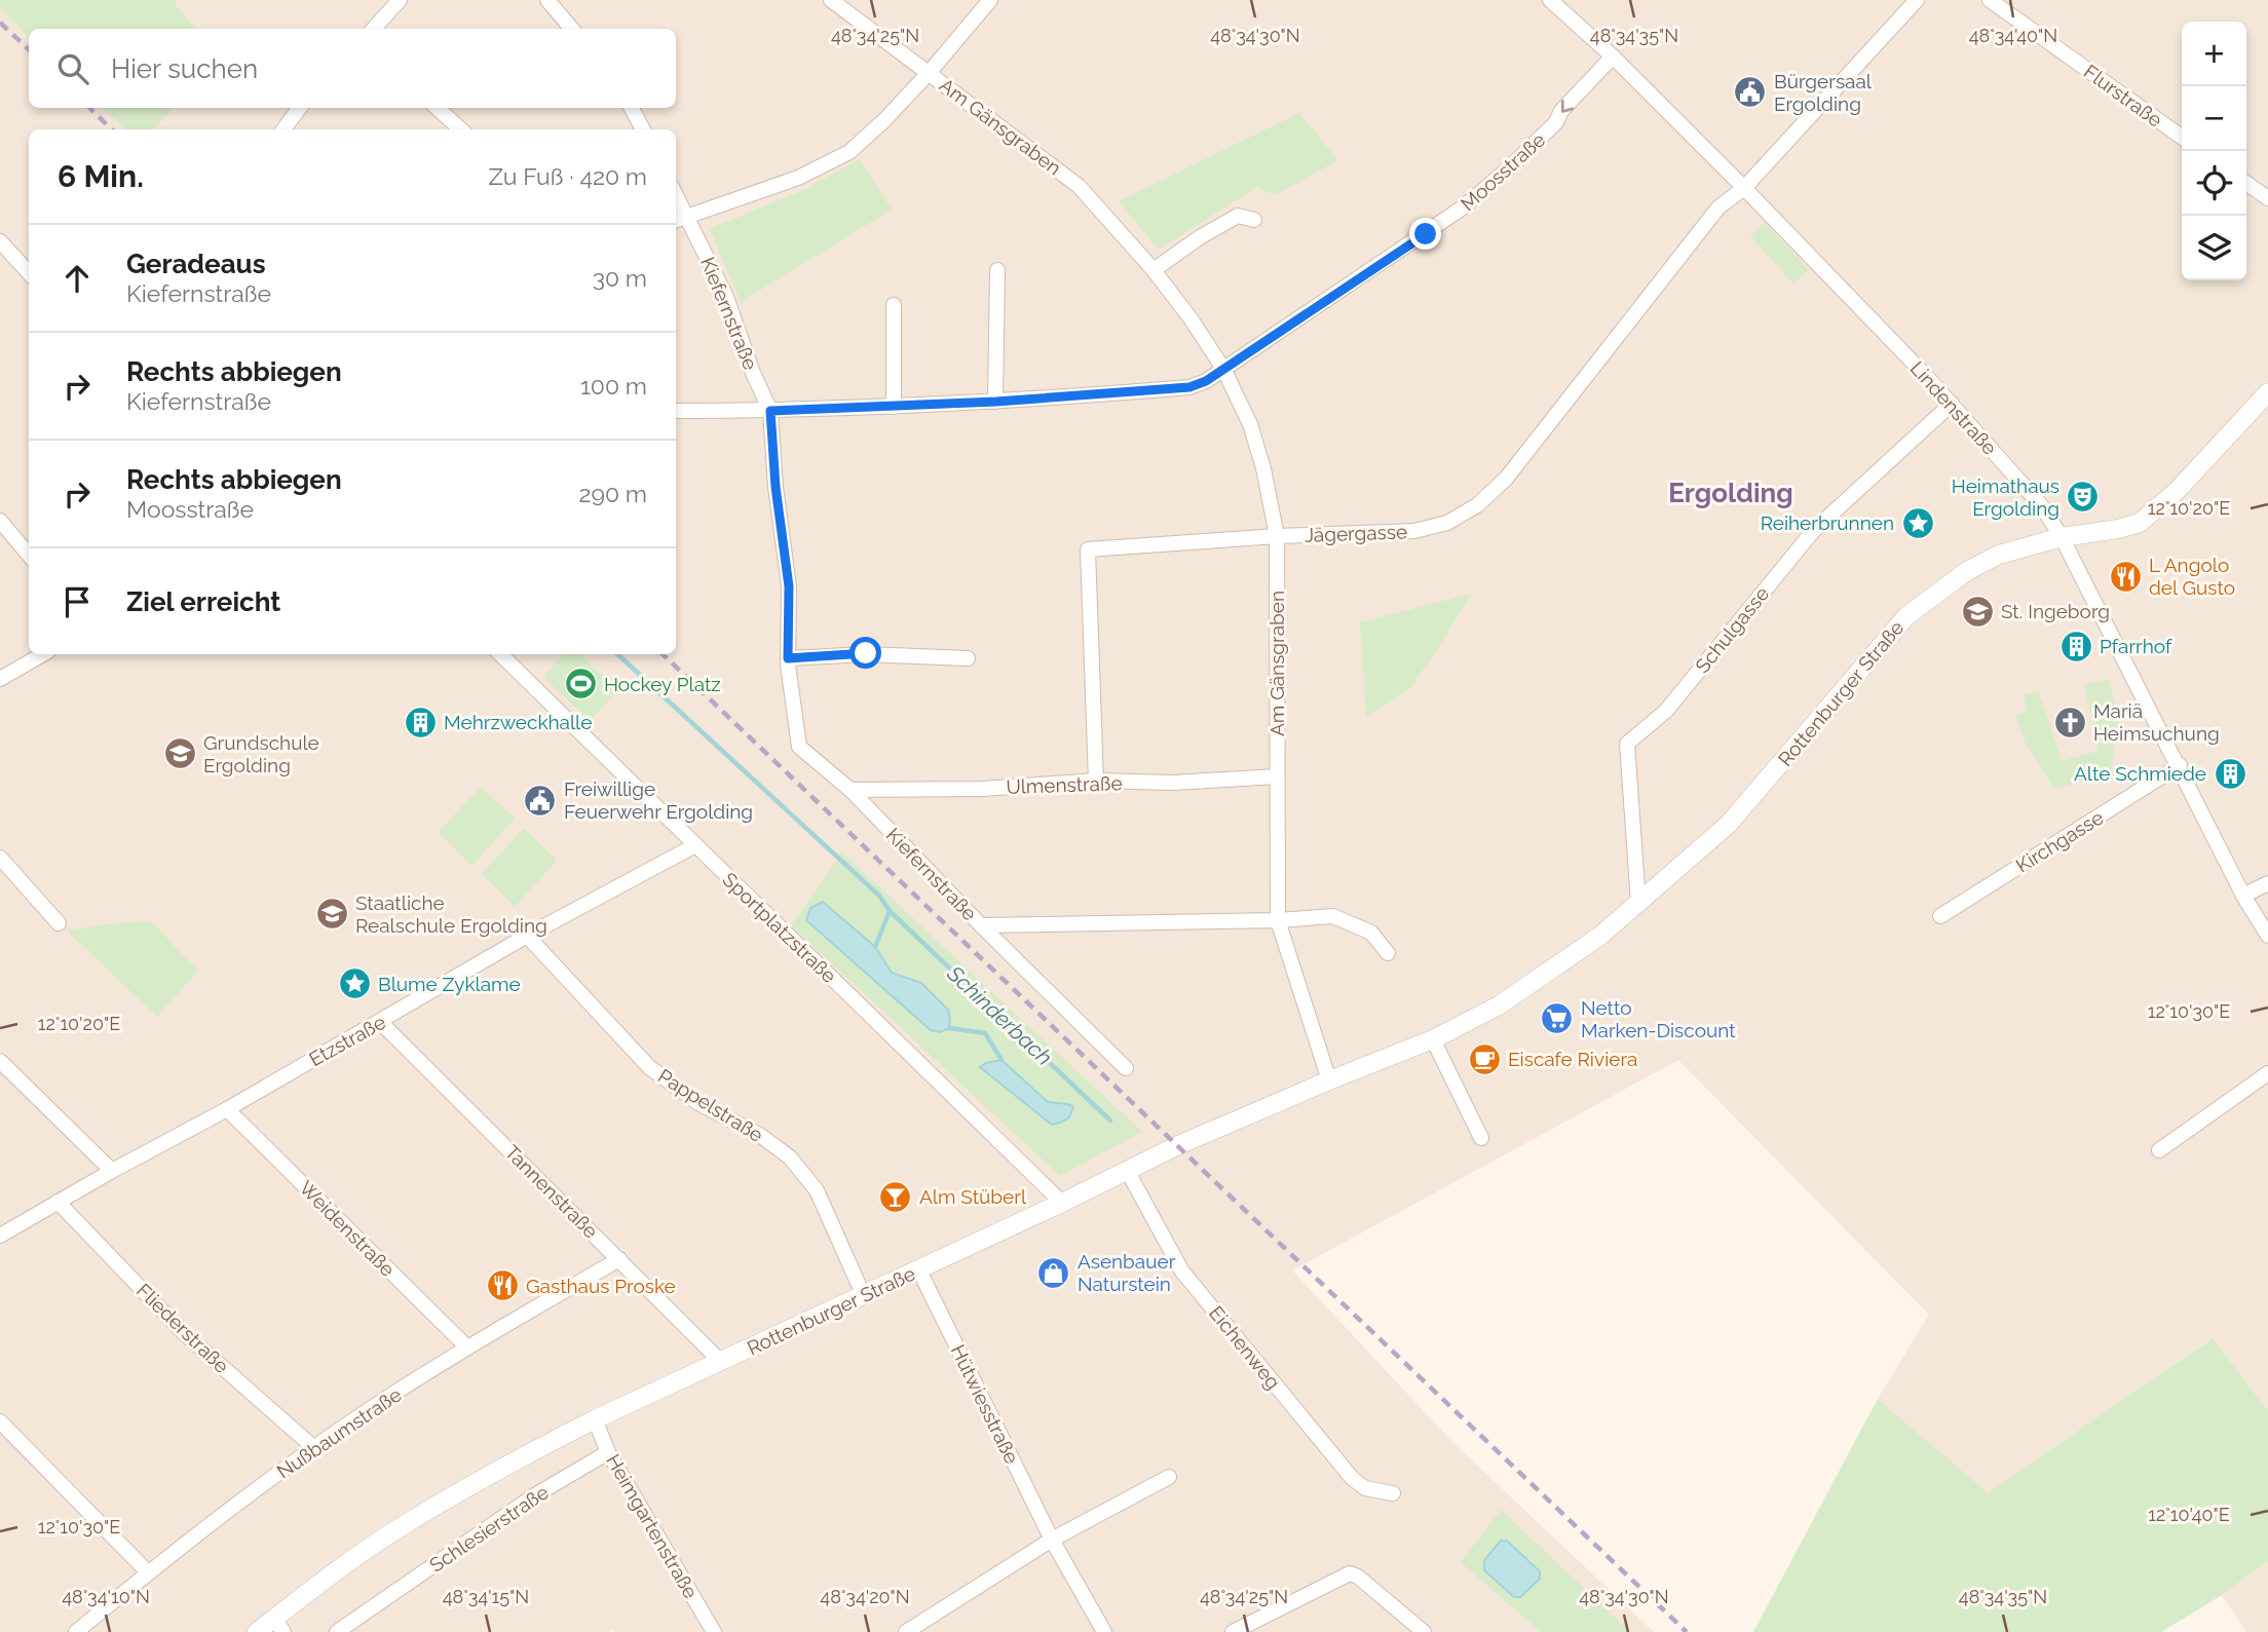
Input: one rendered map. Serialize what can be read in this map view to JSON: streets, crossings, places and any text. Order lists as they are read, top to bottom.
{
  "streets": {
    "street": [
      "Flurstraße",
      "Am Gänsgraben",
      "Moosstraße",
      "Kiefernstraße",
      "Lindenstraße",
      "Jägergasse",
      "Schulgasse",
      "Rottenburger Straße",
      "Ulmenstraße",
      "Kirchgasse",
      "Sportplatzstraße",
      "Etzstraße",
      "Pappelstraße",
      "Tannenstraße",
      "Weidenstraße",
      "Fliederstraße",
      "Eichenweg",
      "Hütwiesstraße",
      "Nußbaumstraße",
      "Heimgartenstraße",
      "Schlesierstraße"
    ]
  },
  "crossings": [
    ["Am Gänsgraben", "Moosstraße"],
    ["Am Gänsgraben", "Jägergasse"],
    ["Am Gänsgraben", "Rottenburger Straße"],
    ["Am Gänsgraben", "Ulmenstraße"],
    ["Moosstraße", "Kiefernstraße"],
    ["Moosstraße", "Lindenstraße"],
    ["Kiefernstraße", "Ulmenstraße"],
    ["Lindenstraße", "Jägergasse"],
    ["Lindenstraße", "Schulgasse"],
    ["Lindenstraße", "Rottenburger Straße"],
    ["Lindenstraße", "Kirchgasse"],
    ["Jägergasse", "Ulmenstraße"],
    ["Schulgasse", "Rottenburger Straße"],
    ["Rottenburger Straße", "Sportplatzstraße"],
    ["Rottenburger Straße", "Pappelstraße"],
    ["Rottenburger Straße", "Tannenstraße"],
    ["Rottenburger Straße", "Eichenweg"],
    ["Rottenburger Straße", "Hütwiesstraße"],
    ["Rottenburger Straße", "Heimgartenstraße"],
    ["Sportplatzstraße", "Etzstraße"],
    ["Etzstraße", "Pappelstraße"],
    ["Etzstraße", "Tannenstraße"],
    ["Etzstraße", "Weidenstraße"],
    ["Etzstraße", "Fliederstraße"],
    ["Tannenstraße", "Nußbaumstraße"],
    ["Weidenstraße", "Nußbaumstraße"],
    ["Fliederstraße", "Nußbaumstraße"],
    ["Heimgartenstraße", "Schlesierstraße"]
  ],
  "one_way": ["Moosstraße"],
  "districts": ["Ergolding"],
  "water": ["Schinderbach"],
  "places": {
    "public building": ["Bürgersaal Ergolding", "Freiwillige Feuerwehr Ergolding"],
    "theatre": ["Heimathaus Ergolding"],
    "place": ["Reiherbrunnen", "Blume Zyklame"],
    "restaurant": ["L Angolo del Gusto", "Gasthaus Proske"],
    "school or university": ["St. Ingeborg", "Grundschule Ergolding", "Staatliche Realschule Ergolding"],
    "building": ["Pfarrhof", "Mehrzweckhalle", "Alte Schmiede"],
    "sports": ["Hockey Platz"],
    "church": ["Mariä Heimsuchung"],
    "supermarket": ["Netto Marken-Discount"],
    "cafe": ["Eiscafe Riviera"],
    "bar": ["Alm Stüberl"],
    "shop": ["Asenbauer Naturstein"]
  },
  "page": {
    "map_buttons": ["+", "−"],
    "search": "Hier suchen",
    "heading": ["6 Min.", "Zu Fuß · 420 m"],
    "list": [
      ["Geradeaus", "Kiefernstraße", "30 m"],
      ["Rechts abbiegen", "Kiefernstraße", "100 m"],
      ["Rechts abbiegen", "Moosstraße", "290 m"],
      "Ziel erreicht"
    ]
  },
  "coordinates": [
    "48°34'30\"N",
    "48°34'25\"N",
    "48°34'35\"N",
    "48°34'40\"N",
    "12°10'20\"E",
    "12°10'30\"E",
    "12°10'40\"E",
    "48°34'10\"N",
    "48°34'15\"N",
    "48°34'20\"N"
  ]
}
